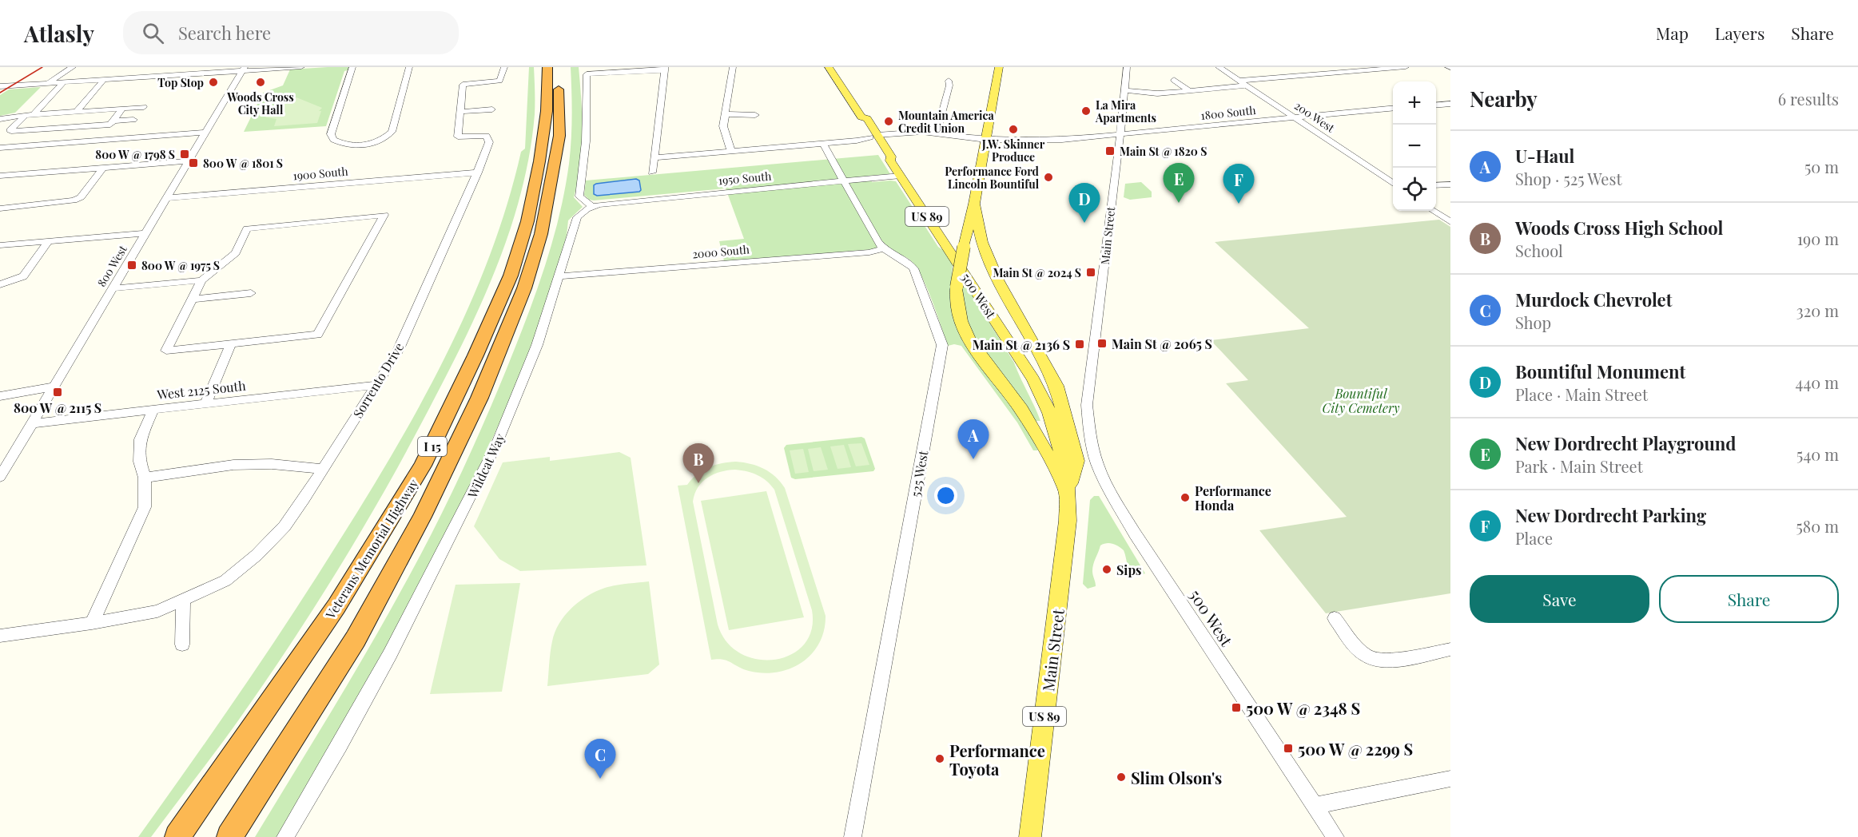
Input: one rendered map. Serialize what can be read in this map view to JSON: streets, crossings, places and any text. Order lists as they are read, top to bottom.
{
  "streets": {
    "highway": ["I 15", "Veterans Memorial Highway"],
    "main road": ["US 89", "Main Street", "500 West"],
    "street": [
      "1800 South",
      "200 West",
      "1900 South",
      "1950 South",
      "2000 South",
      "800 West",
      "Sorrento Drive",
      "West 2125 South",
      "Wildcat Way",
      "525 West"
    ]
  },
  "crossings": [
    ["1800 South", "200 West"],
    ["1800 South", "Main Street"],
    ["1800 South", "500 West"],
    ["1800 South", "525 West"],
    ["1900 South", "800 West"],
    ["1900 South", "Sorrento Drive"],
    ["1950 South", "500 West"],
    ["1950 South", "Wildcat Way"],
    ["1950 South", "525 West"],
    ["Main Street", "500 West"],
    ["2000 South", "Wildcat Way"],
    ["2000 South", "525 West"],
    ["800 West", "West 2125 South"],
    ["Sorrento Drive", "West 2125 South"]
  ],
  "parks": ["Bountiful City Cemetery"],
  "places": {
    "other": [
      "Top Stop",
      "Woods Cross City Hall",
      "La Mira Apartments",
      "Mountain America Credit Union",
      "J.W. Skinner Produce",
      "Performance Ford Lincoln Bountiful",
      "Performance Honda",
      "Sips",
      "Performance Toyota",
      "Slim Olson's"
    ],
    "transit": [
      "Main St @ 1820 S",
      "800 W @ 1798 S",
      "800 W @ 1801 S",
      "800 W @ 1975 S",
      "Main St @ 2024 S",
      "Main St @ 2065 S",
      "Main St @ 2136 S",
      "800 W @ 2115 S",
      "500 W @ 2348 S",
      "500 W @ 2299 S"
    ]
  },
  "page": {
    "header": "Atlasly",
    "search": "Search here",
    "nav": ["Map", "Layers", "Share"],
    "heading": ["Nearby", "6 results"],
    "map_buttons": ["+", "−"],
    "list": [
      {
        "mark": "A",
        "name": "U-Haul",
        "note": "Shop · 525 West",
        "value": "50 m"
      },
      {
        "mark": "B",
        "name": "Woods Cross High School",
        "note": "School",
        "value": "190 m"
      },
      {
        "mark": "C",
        "name": "Murdock Chevrolet",
        "note": "Shop",
        "value": "320 m"
      },
      {
        "mark": "D",
        "name": "Bountiful Monument",
        "note": "Place · Main Street",
        "value": "440 m"
      },
      {
        "mark": "E",
        "name": "New Dordrecht Playground",
        "note": "Park · Main Street",
        "value": "540 m"
      },
      {
        "mark": "F",
        "name": "New Dordrecht Parking",
        "note": "Place",
        "value": "580 m"
      }
    ],
    "pins": [
      "E",
      "F",
      "D",
      "A",
      "B",
      "C"
    ],
    "buttons": ["Save", "Share"]
  }
}
